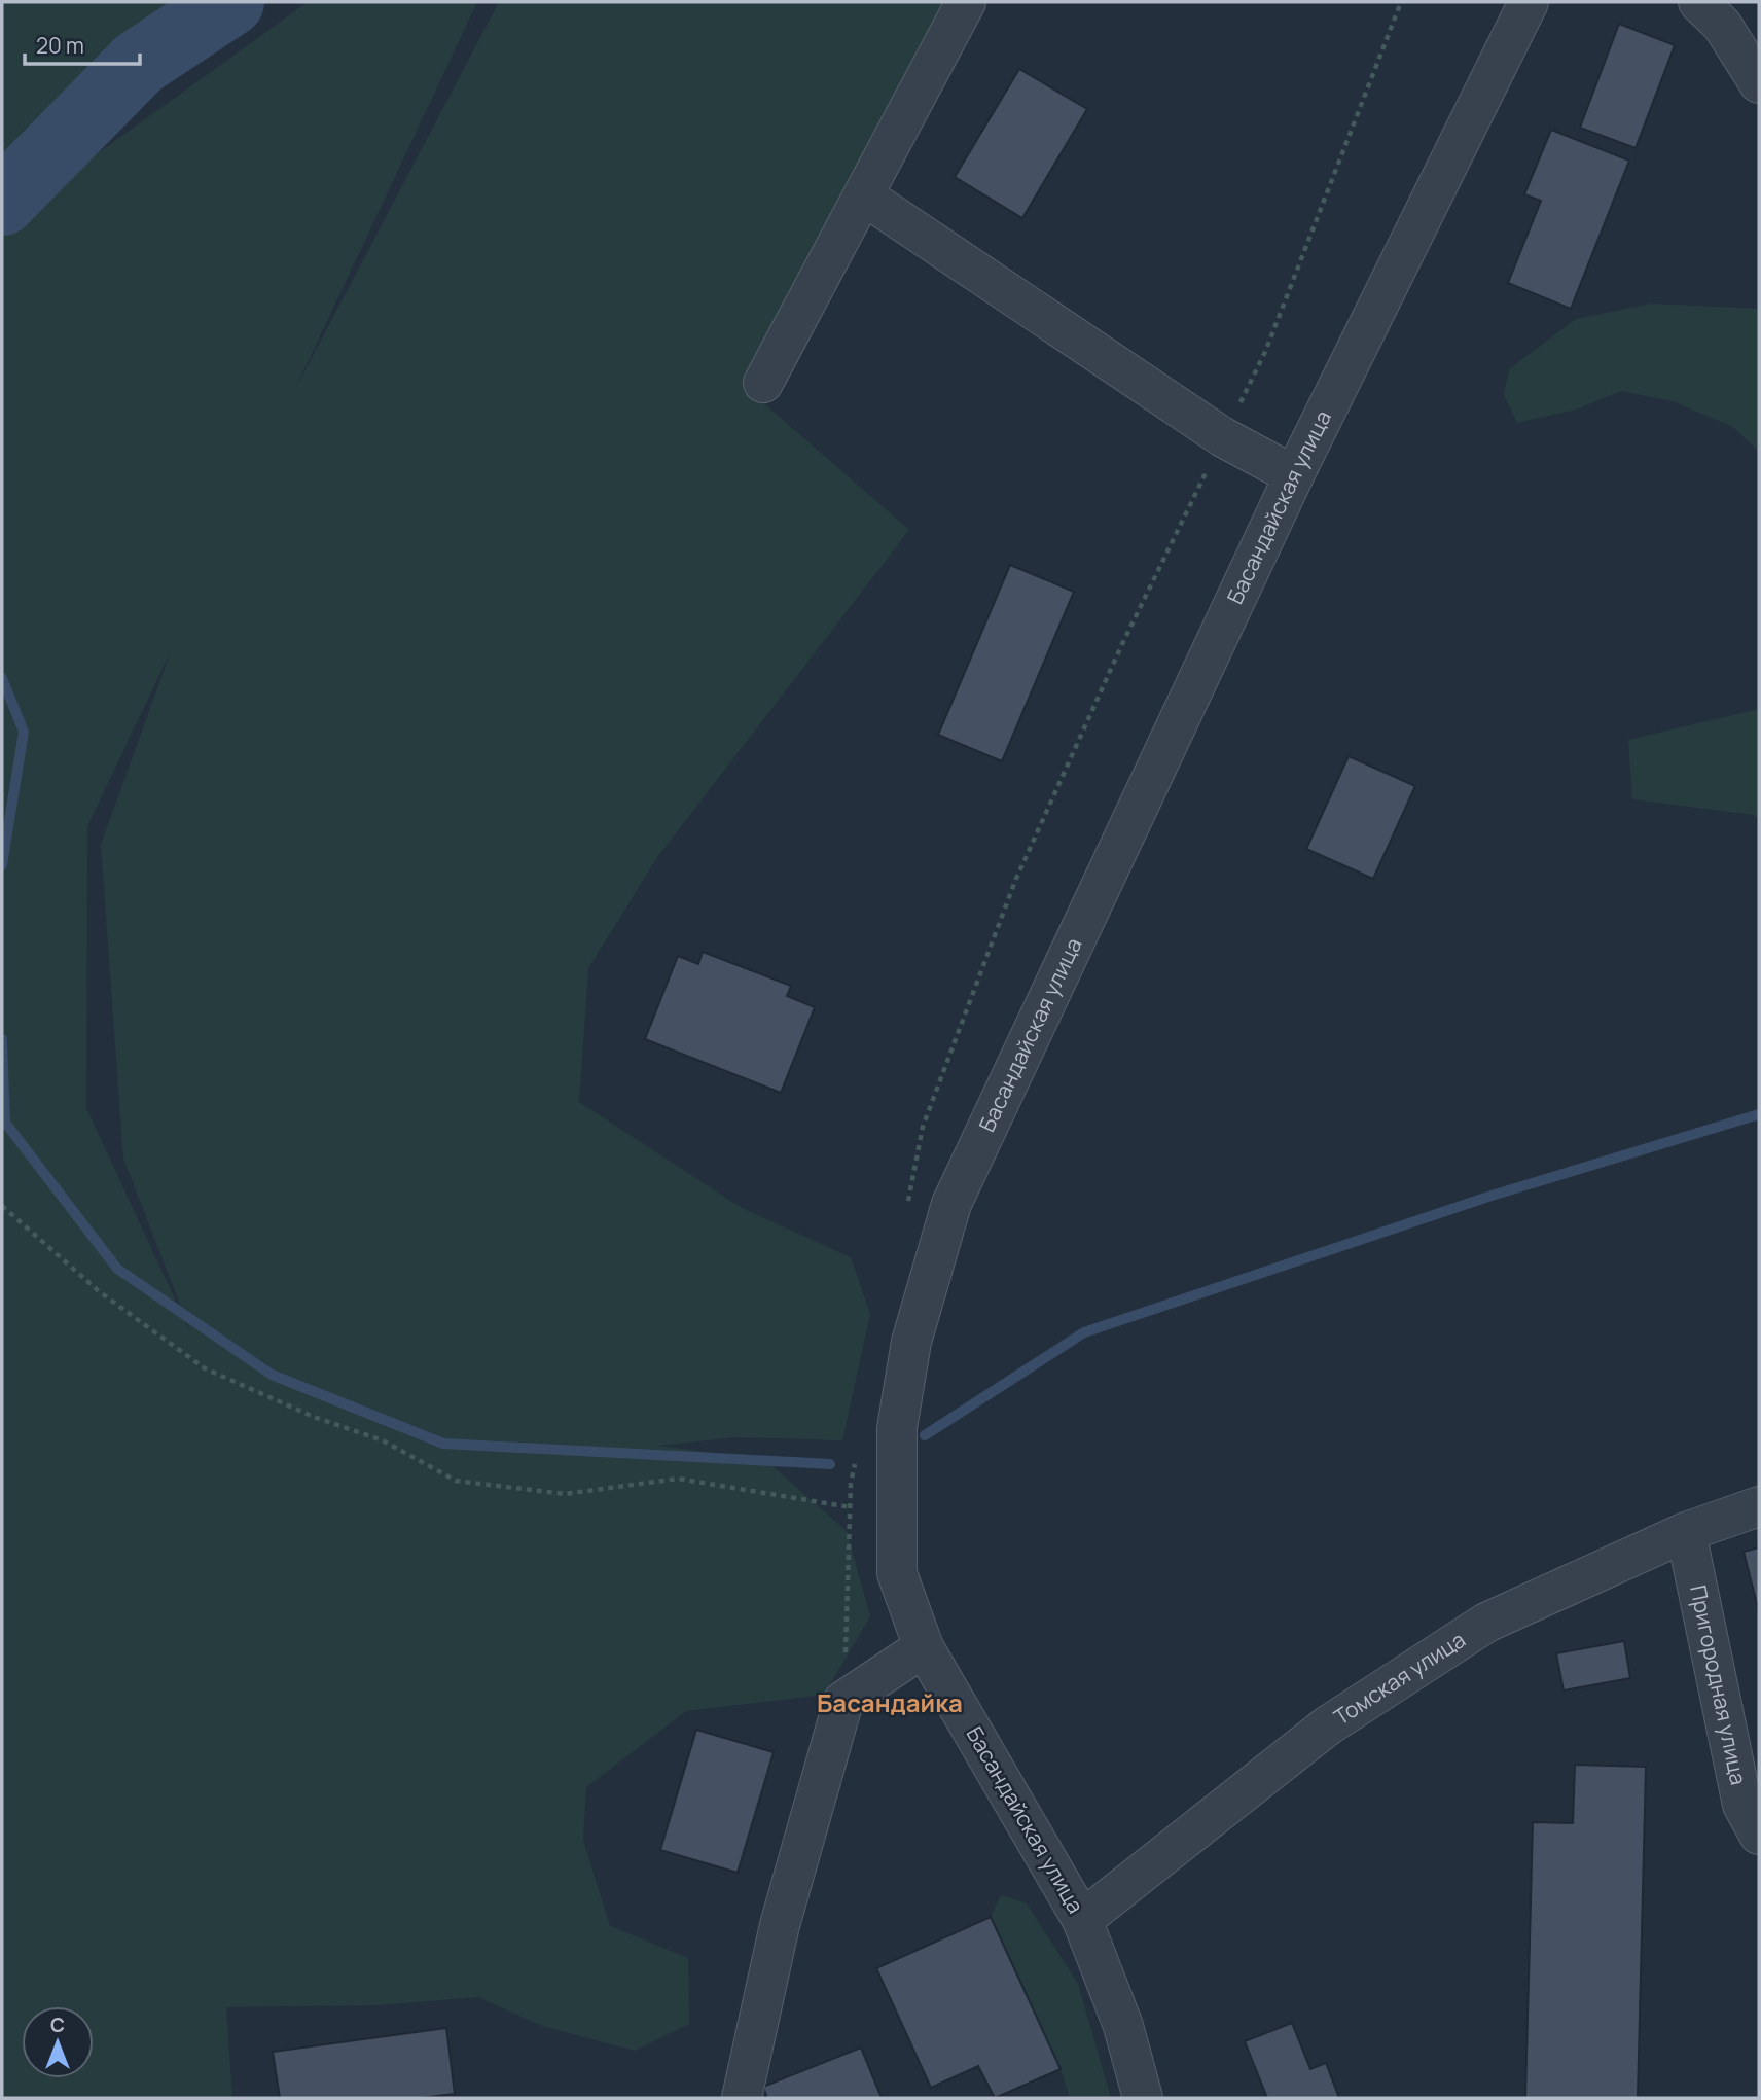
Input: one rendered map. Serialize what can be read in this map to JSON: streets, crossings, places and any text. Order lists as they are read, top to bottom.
{
  "streets": {
    "street": ["Басандайская улица", "Томская улица", "Пригородная улица"]
  },
  "crossings": [
    ["Басандайская улица", "Томская улица"],
    ["Томская улица", "Пригородная улица"]
  ],
  "districts": ["Басандайка"],
  "scale_bar": "20 m",
  "north": "top"
}
